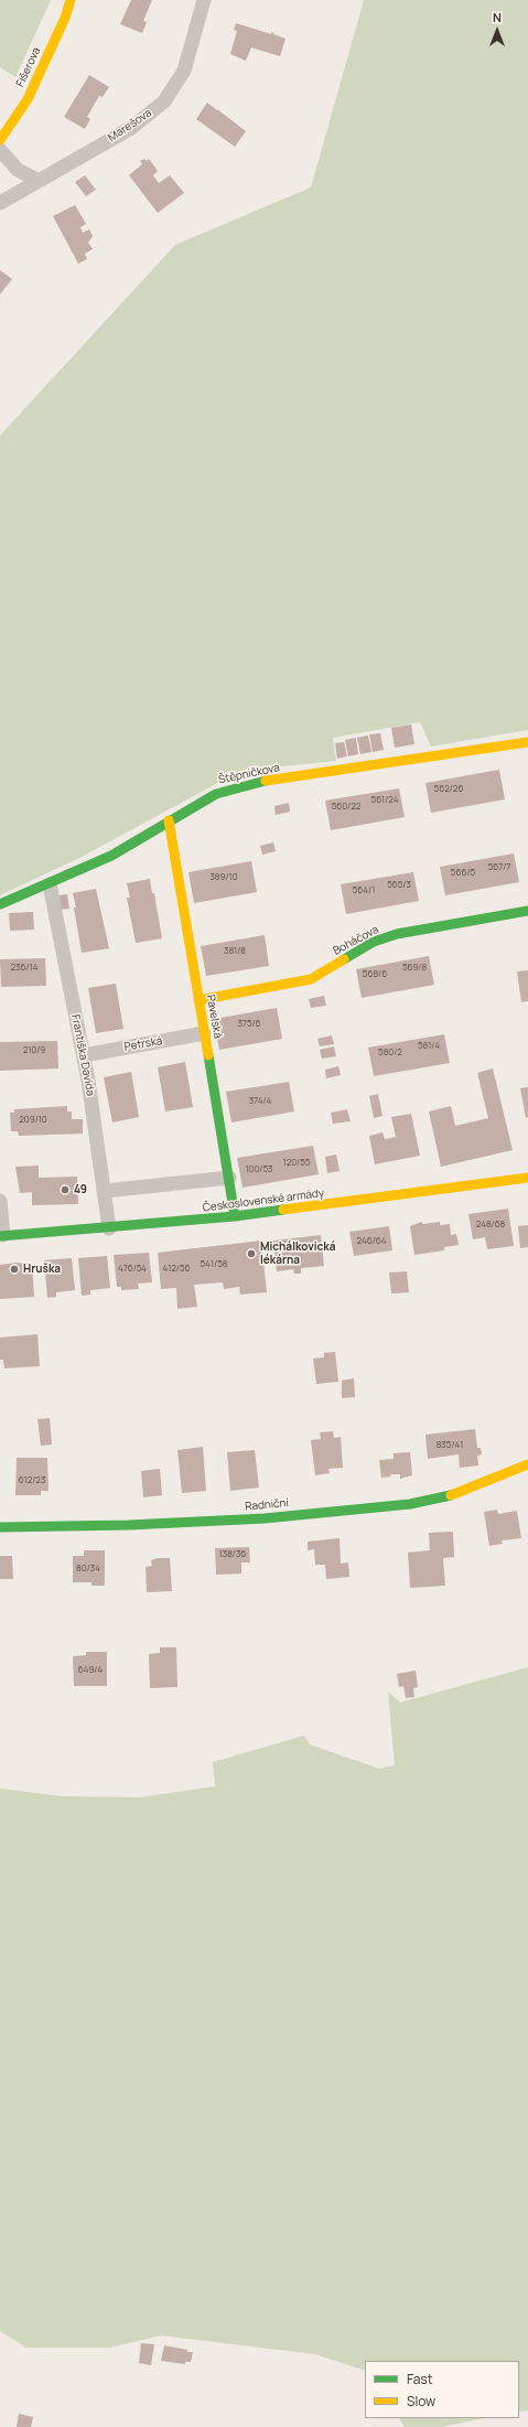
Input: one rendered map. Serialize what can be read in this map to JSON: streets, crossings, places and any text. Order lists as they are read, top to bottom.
{
  "streets": {
    "street": [
      "Fišerova",
      "Marešova",
      "Štěpničkova",
      "Boháčova",
      "Pavelská",
      "Petrská",
      "Františka Davida",
      "Československé armády",
      "Radniční"
    ]
  },
  "crossings": [
    ["Štěpničkova", "Pavelská"],
    ["Štěpničkova", "Františka Davida"],
    ["Boháčova", "Pavelská"],
    ["Pavelská", "Petrská"],
    ["Pavelská", "Československé armády"],
    ["Petrská", "Františka Davida"],
    ["Františka Davida", "Československé armády"]
  ],
  "places": ["49", "Michálkovická lékárna", "Hruška"],
  "house_numbers": [
    "562/26",
    "561/24",
    "560/22",
    "567/7",
    "566/5",
    "389/10",
    "565/3",
    "564/1",
    "381/8",
    "236/14",
    "569/8",
    "568/6",
    "375/6",
    "581/4",
    "210/9",
    "580/2",
    "374/4",
    "209/10",
    "120/55",
    "100/53",
    "248/68",
    "246/64",
    "541/58",
    "476/54",
    "412/56",
    "835/41",
    "612/23",
    "138/36",
    "80/34",
    "649/4"
  ],
  "legend": ["Fast", "Slow"],
  "north": "top"
}
